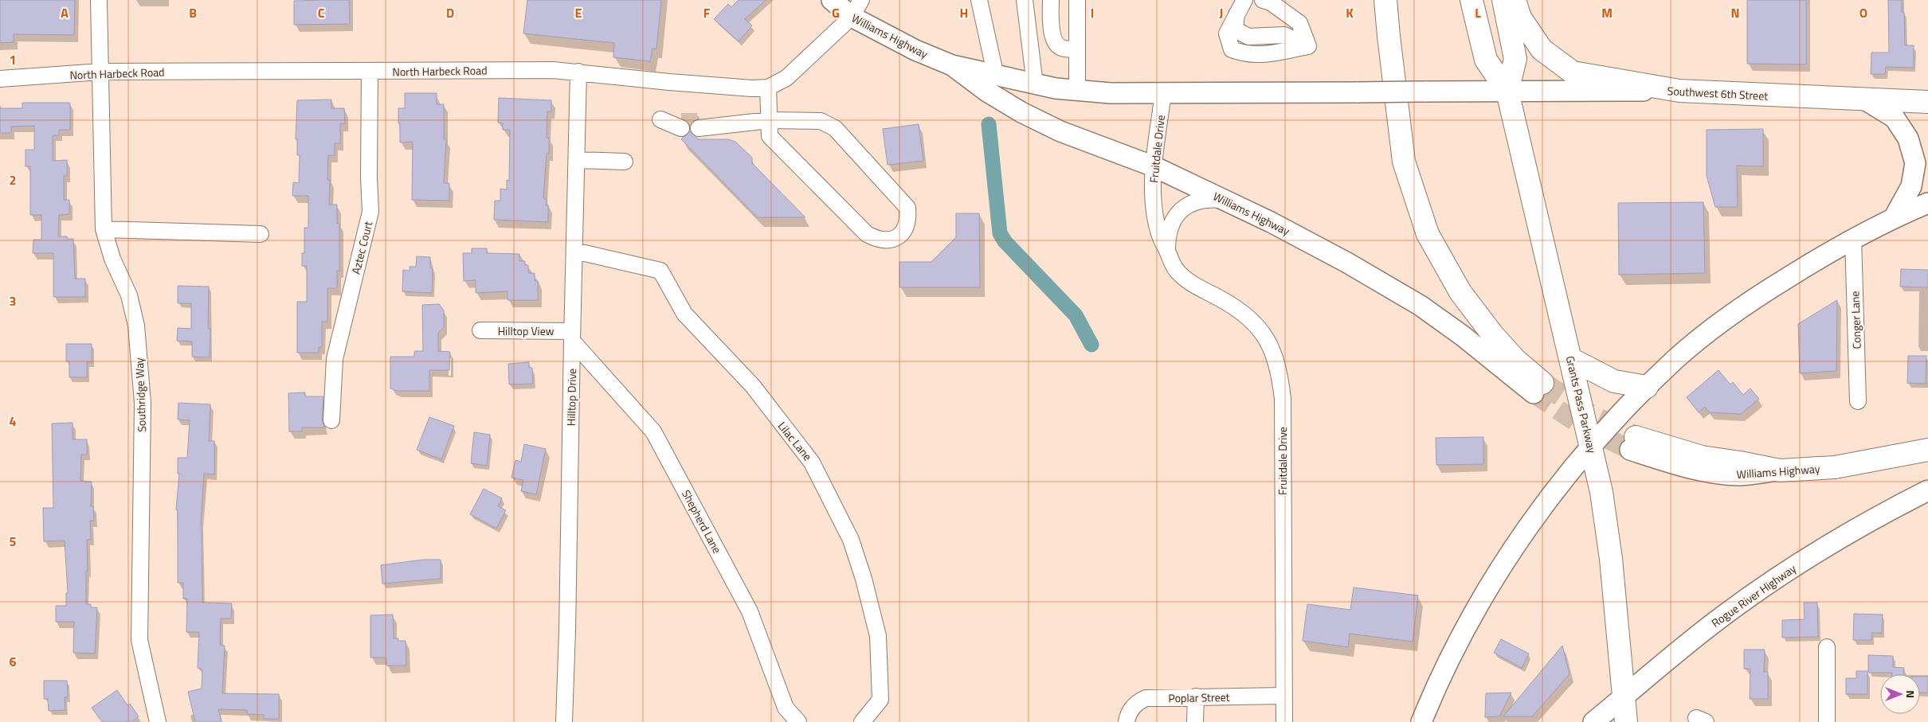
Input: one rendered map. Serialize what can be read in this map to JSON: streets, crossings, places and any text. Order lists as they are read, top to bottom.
{
  "streets": {
    "highway": ["Williams Highway", "Southwest 6th Street", "Grants Pass Parkway"],
    "main road": ["Rogue River Highway"],
    "street": [
      "North Harbeck Road",
      "Fruitdale Drive",
      "Aztec Court",
      "Conger Lane",
      "Hilltop View",
      "Southridge Way",
      "Hilltop Drive",
      "Lilac Lane",
      "Shepherd Lane",
      "Poplar Street"
    ]
  },
  "crossings": [
    ["Williams Highway", "North Harbeck Road"],
    ["Williams Highway", "Southwest 6th Street"],
    ["Williams Highway", "Fruitdale Drive"],
    ["Williams Highway", "Grants Pass Parkway"],
    ["North Harbeck Road", "Aztec Court"],
    ["North Harbeck Road", "Southridge Way"],
    ["North Harbeck Road", "Hilltop Drive"],
    ["Southwest 6th Street", "Grants Pass Parkway"],
    ["Fruitdale Drive", "Poplar Street"],
    ["Hilltop View", "Hilltop Drive"],
    ["Hilltop View", "Shepherd Lane"],
    ["Hilltop Drive", "Lilac Lane"],
    ["Hilltop Drive", "Shepherd Lane"],
    ["Grants Pass Parkway", "Rogue River Highway"]
  ],
  "north": "right",
  "grid": {
    "columns": [
      "A",
      "B",
      "C",
      "D",
      "E",
      "F",
      "G",
      "H",
      "I",
      "J",
      "K",
      "L",
      "M",
      "N",
      "O"
    ],
    "rows": [
      "1",
      "2",
      "3",
      "4",
      "5",
      "6"
    ]
  }
}
